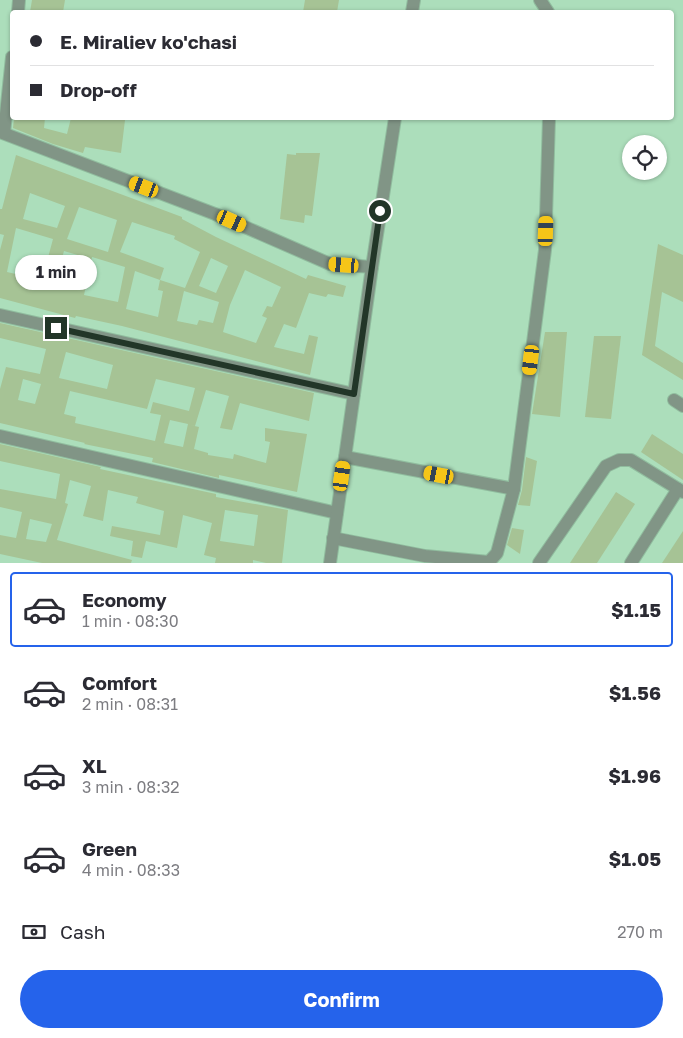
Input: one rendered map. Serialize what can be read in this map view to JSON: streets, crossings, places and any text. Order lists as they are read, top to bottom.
{
  "page": {
    "banner": ["E. Miraliev ko'chasi", "Drop-off"],
    "bubble": "1 min",
    "list": [
      {
        "name": "Economy",
        "note": "1 min · 08:30",
        "value": "$1.15"
      },
      {
        "name": "Comfort",
        "note": "2 min · 08:31",
        "value": "$1.56"
      },
      {
        "name": "XL",
        "note": "3 min · 08:32",
        "value": "$1.96"
      },
      {
        "name": "Green",
        "note": "4 min · 08:33",
        "value": "$1.05"
      }
    ],
    "pay": ["Cash", "270 m"],
    "buttons": "Confirm"
  }
}
